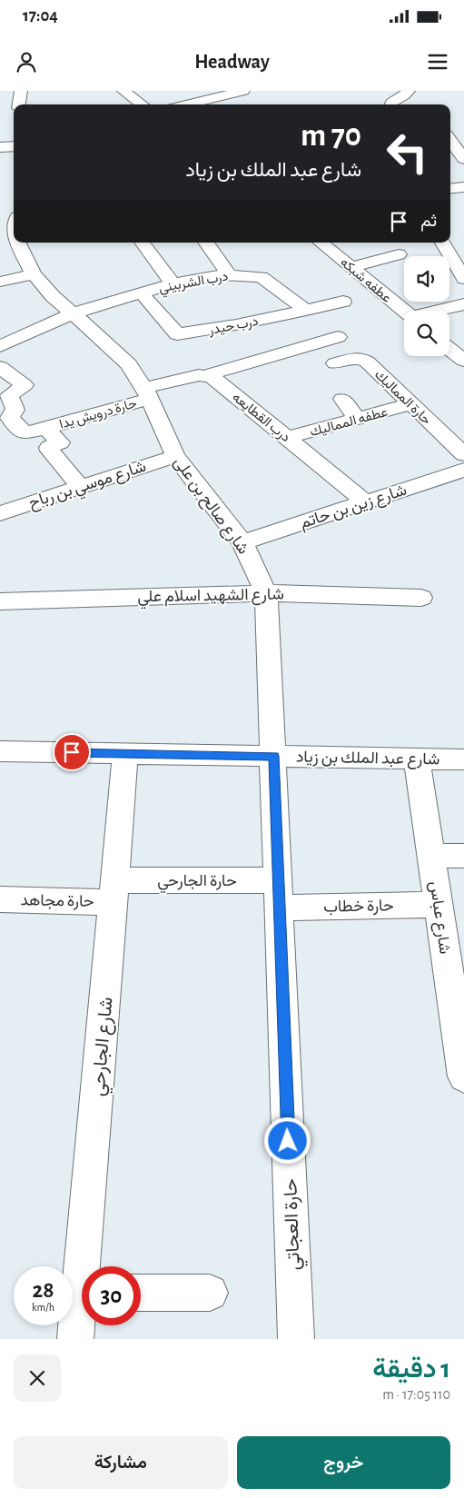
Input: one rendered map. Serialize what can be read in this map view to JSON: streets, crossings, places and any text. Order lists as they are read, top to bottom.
{
  "streets": {
    "street": [
      "عطفه شبكه",
      "درب الشربيني",
      "درب حيدر",
      "حارة المماليك",
      "حارة درويش يدا",
      "درب القطايعه",
      "عطفه المماليك",
      "شارع موسي بن رباح",
      "شارع صالح بن على",
      "شارع زين بن حاتم",
      "شارع الشهيد اسلام علي",
      "شارع عبد الملك بن زياد",
      "حارة الجارحي",
      "حارة مجاهد",
      "حارة خطاب",
      "شارع عباس",
      "شارع الجارحي",
      "حارة العجاتي"
    ]
  },
  "crossings": [
    ["درب الشربيني", "درب حيدر"],
    ["درب الشربيني", "شارع صالح بن على"],
    ["حارة المماليك", "عطفه المماليك"],
    ["حارة درويش يدا", "شارع صالح بن على"],
    ["درب القطايعه", "عطفه المماليك"],
    ["درب القطايعه", "شارع زين بن حاتم"],
    ["شارع موسي بن رباح", "شارع صالح بن على"],
    ["شارع صالح بن على", "شارع زين بن حاتم"],
    ["شارع صالح بن على", "شارع الشهيد اسلام علي"],
    ["شارع صالح بن على", "شارع عبد الملك بن زياد"],
    ["شارع صالح بن على", "حارة العجاتي"],
    ["شارع عبد الملك بن زياد", "شارع عباس"],
    ["شارع عبد الملك بن زياد", "شارع الجارحي"],
    ["شارع عبد الملك بن زياد", "حارة العجاتي"],
    ["حارة الجارحي", "حارة مجاهد"],
    ["حارة الجارحي", "حارة خطاب"],
    ["حارة الجارحي", "شارع الجارحي"],
    ["حارة الجارحي", "حارة العجاتي"],
    ["حارة مجاهد", "شارع الجارحي"],
    ["حارة خطاب", "شارع عباس"],
    ["حارة خطاب", "حارة العجاتي"]
  ],
  "page": {
    "status": "17:04",
    "header": "Headway",
    "turn": ["70 m", "شارع عبد الملك بن زياد"],
    "then": "ثم",
    "speed": "28 km/h",
    "limit": "30",
    "heading": ["1 دقيقة", "110 m · 17:05"],
    "buttons": ["خروج", "مشاركة"]
  }
}
